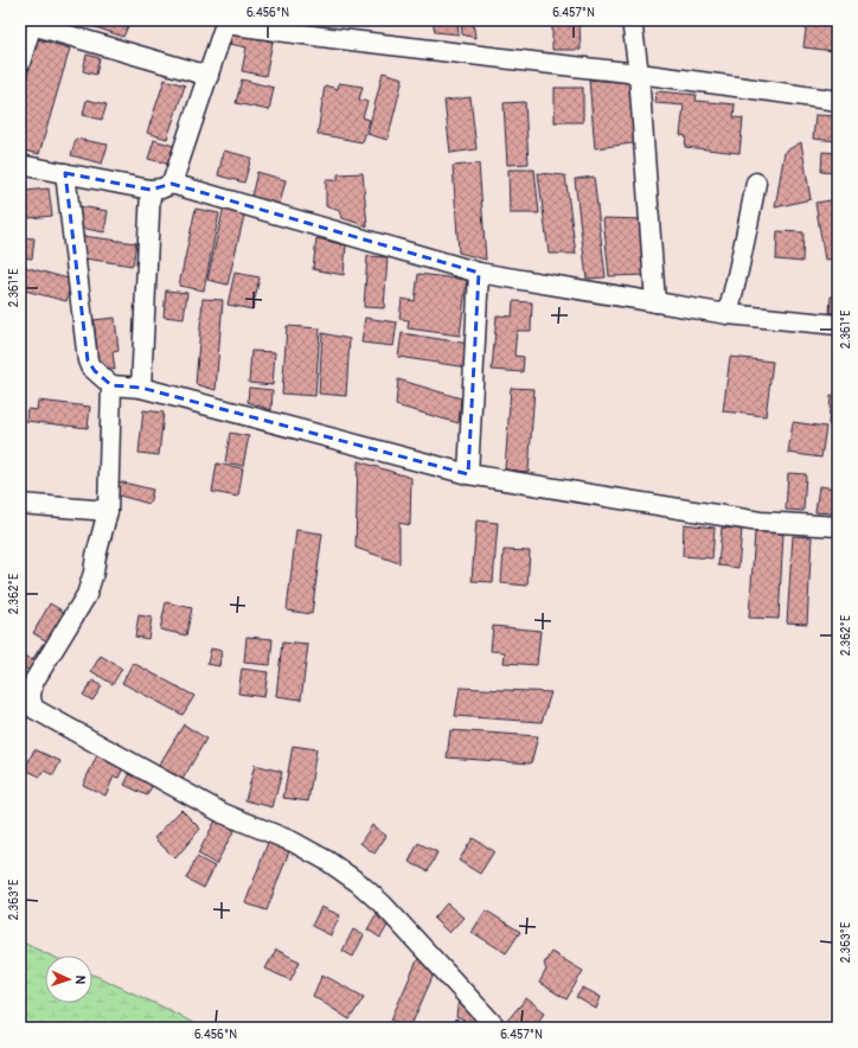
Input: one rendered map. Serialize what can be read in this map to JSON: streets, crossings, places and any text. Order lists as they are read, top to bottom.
{
  "north": "right",
  "coordinates": [
    "6.456°N",
    "6.457°N",
    "2.361°E",
    "2.362°E",
    "2.363°E"
  ]
}
